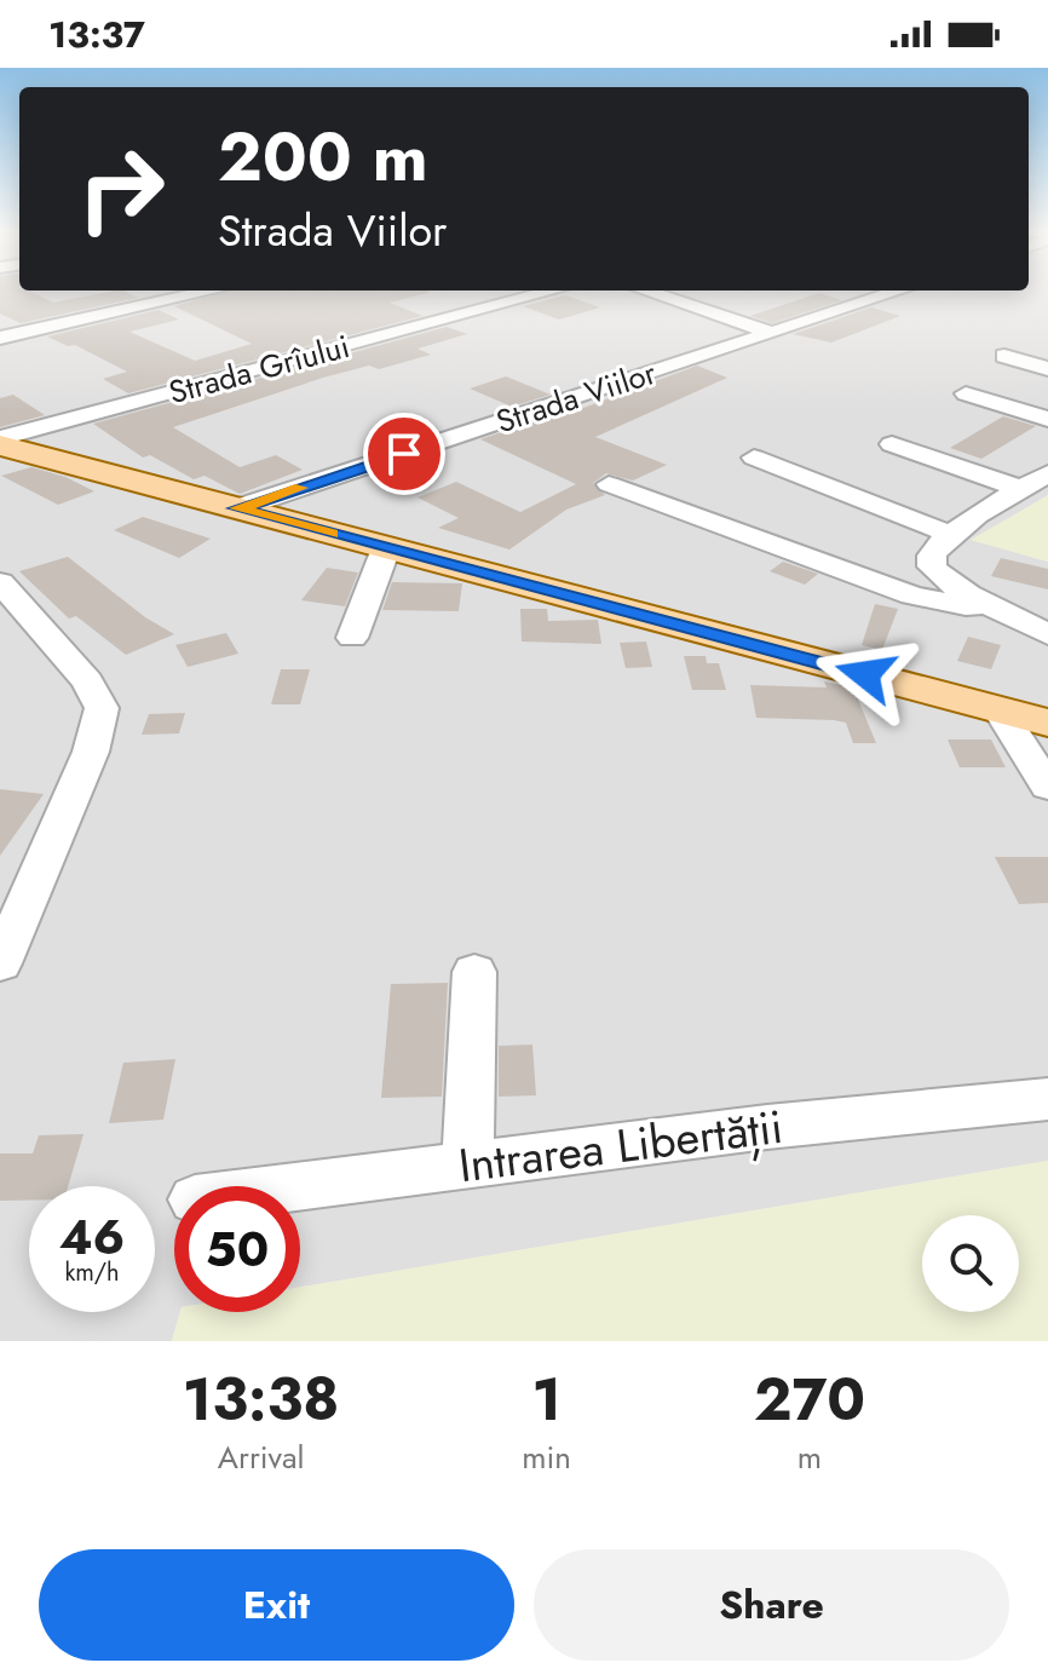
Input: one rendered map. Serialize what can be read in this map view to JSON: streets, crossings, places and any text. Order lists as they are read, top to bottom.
{
  "streets": {
    "street": ["Strada Grîului", "Strada Viilor", "Intrarea Libertății"]
  },
  "page": {
    "status": "13:37",
    "turn": ["200 m", "Strada Viilor"],
    "speed": "46 km/h",
    "limit": "50",
    "eta": [
      "13:38",
      "Arrival",
      "1",
      "min",
      "270",
      "m"
    ],
    "buttons": ["Exit", "Share"]
  }
}
